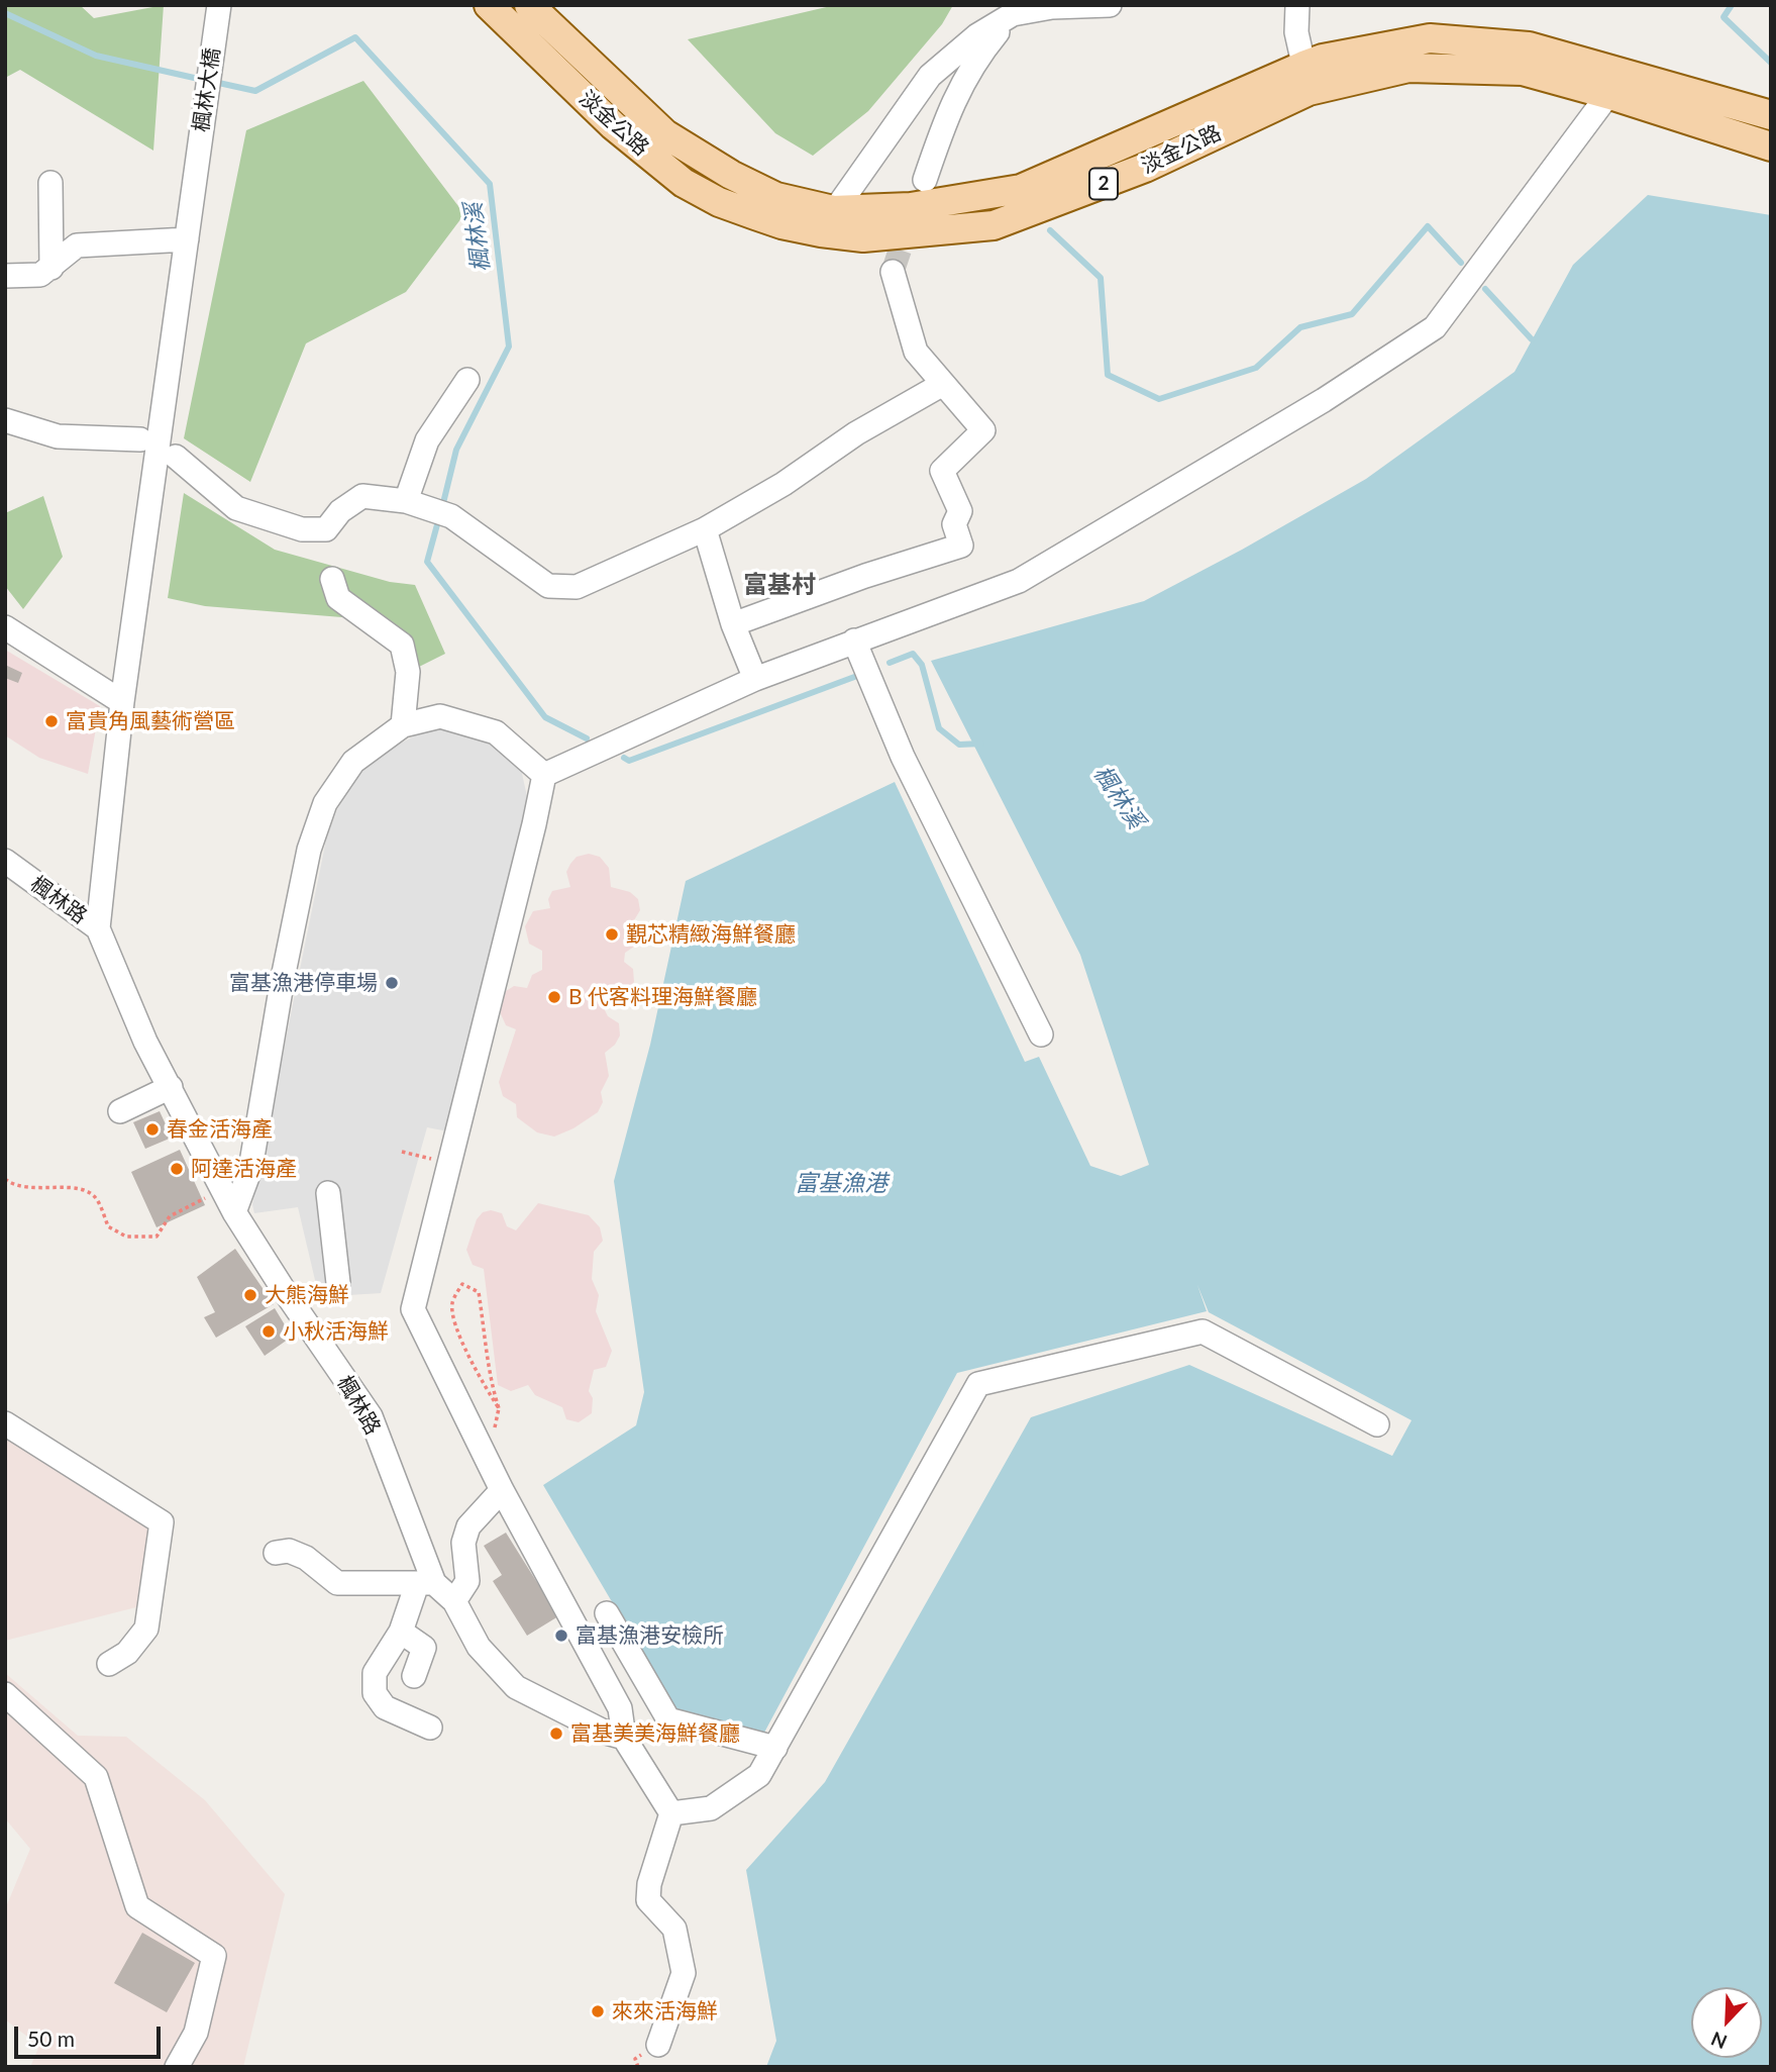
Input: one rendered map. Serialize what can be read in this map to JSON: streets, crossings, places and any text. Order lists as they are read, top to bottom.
{
  "streets": {
    "main road": ["淡金公路", "2"],
    "street": ["楓林大橋", "楓林路"]
  },
  "crossings": [
    ["楓林大橋", "楓林路"]
  ],
  "districts": ["富基村"],
  "water": ["楓林溪", "富基漁港"],
  "places": [
    "富貴角風藝術營區",
    "覲芯精緻海鮮餐廳",
    "富基漁港停車場",
    "B 代客料理海鮮餐廳",
    "春金活海產",
    "阿達活海產",
    "大熊海鮮",
    "小秋活海鮮",
    "富基漁港安檢所",
    "富基美美海鮮餐廳",
    "來來活海鮮"
  ],
  "scale_bar": "50 m",
  "north": "bottom left"
}
